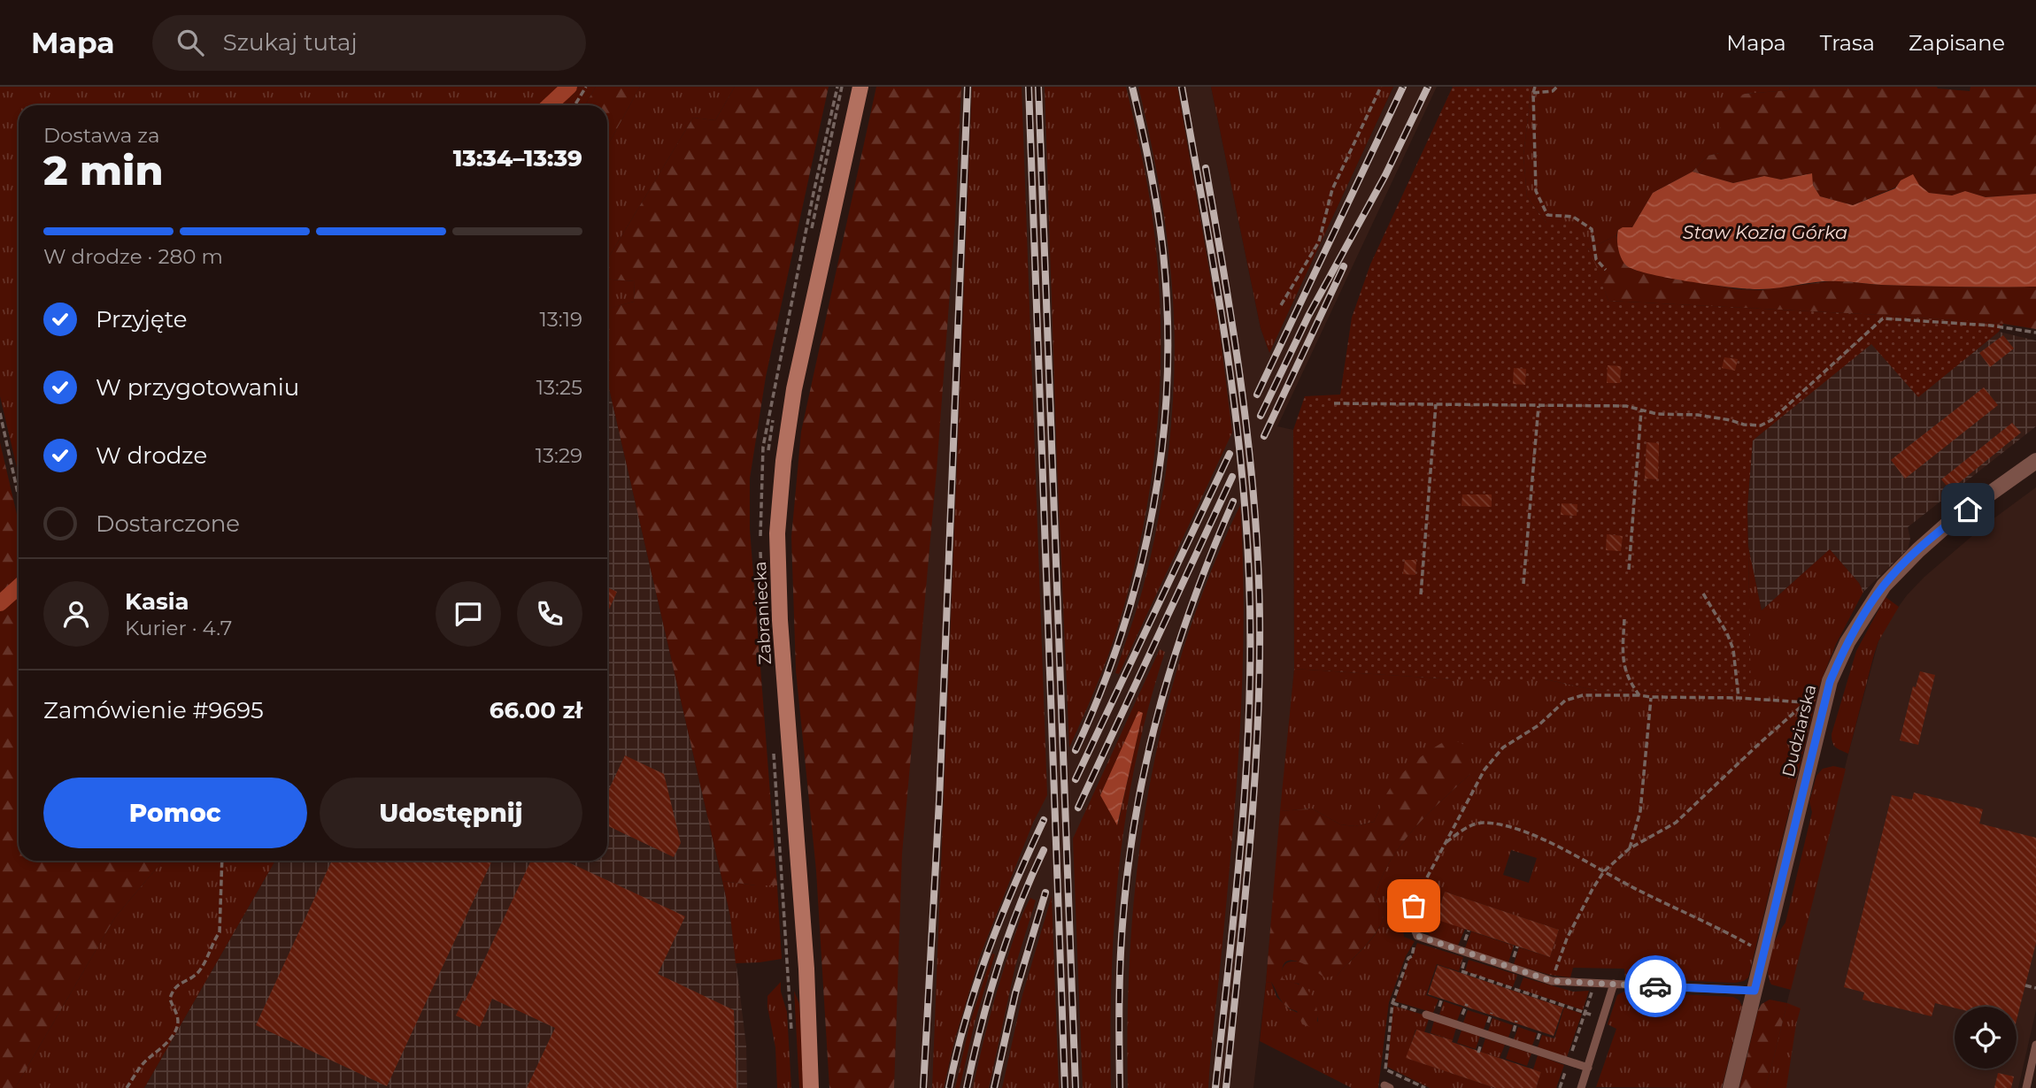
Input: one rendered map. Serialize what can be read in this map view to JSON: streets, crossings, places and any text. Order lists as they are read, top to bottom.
{
  "streets": {
    "main road": ["Zabraniecka"],
    "street": ["Dudziarska"]
  },
  "water": ["Staw Kozia Górka"],
  "page": {
    "header": "Mapa",
    "search": "Szukaj tutaj",
    "nav": ["Mapa", "Trasa", "Zapisane"],
    "heading": ["2 min", "Dostawa za", "13:34–13:39"],
    "panel": [
      "Kasia",
      "Kurier · 4.7",
      "Zamówienie #9695",
      "66.00 zł"
    ],
    "bar": "W drodze · 280 m",
    "list": [
      ["Przyjęte", "13:19"],
      ["W przygotowaniu", "13:25"],
      ["W drodze", "13:29"],
      "Dostarczone"
    ],
    "buttons": ["Pomoc", "Udostępnij"]
  }
}
